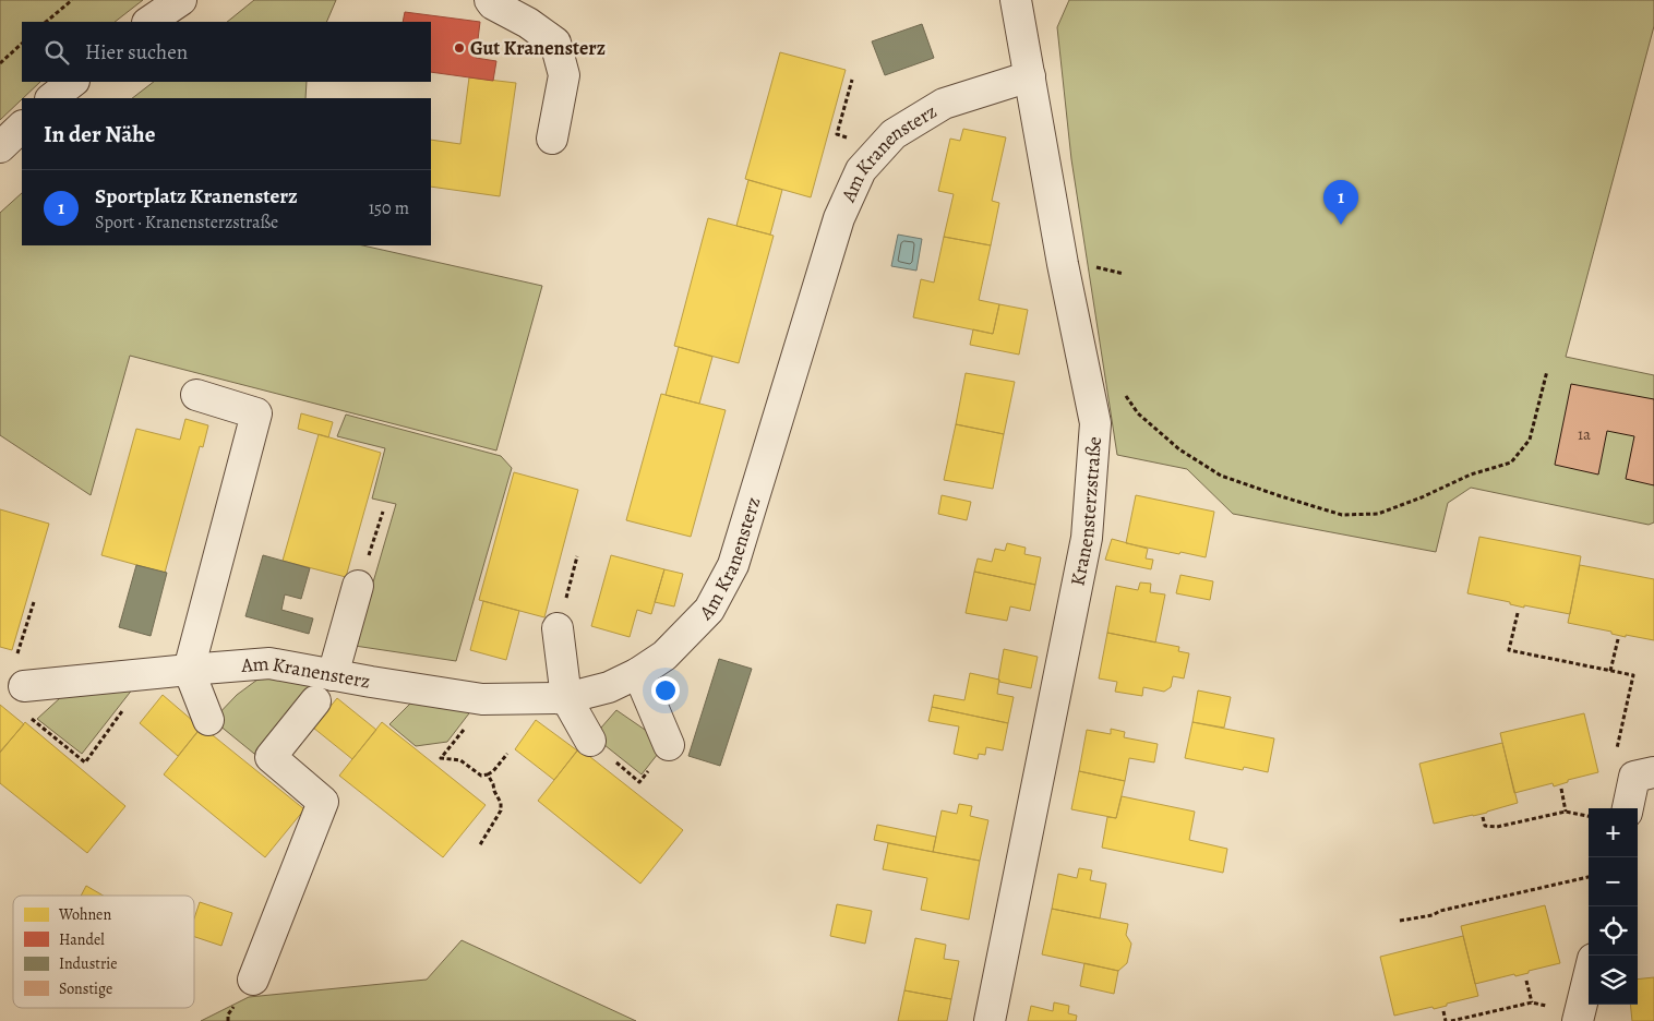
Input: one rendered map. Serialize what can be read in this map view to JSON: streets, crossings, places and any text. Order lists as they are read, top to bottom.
{
  "streets": {
    "street": ["Am Kranensterz", "Kranensterzstraße"]
  },
  "crossings": [
    ["Am Kranensterz", "Kranensterzstraße"]
  ],
  "places": ["Gut Kranensterz"],
  "house_numbers": ["1a"],
  "legend": [
    "Wohnen",
    "Handel",
    "Industrie",
    "Sonstige"
  ],
  "page": {
    "search": "Hier suchen",
    "heading": "In der Nähe",
    "list": [
      {
        "mark": "1",
        "name": "Sportplatz Kranensterz",
        "note": "Sport · Kranensterzstraße",
        "value": "150 m"
      }
    ],
    "pins": "1",
    "map_buttons": ["+", "−"]
  }
}
